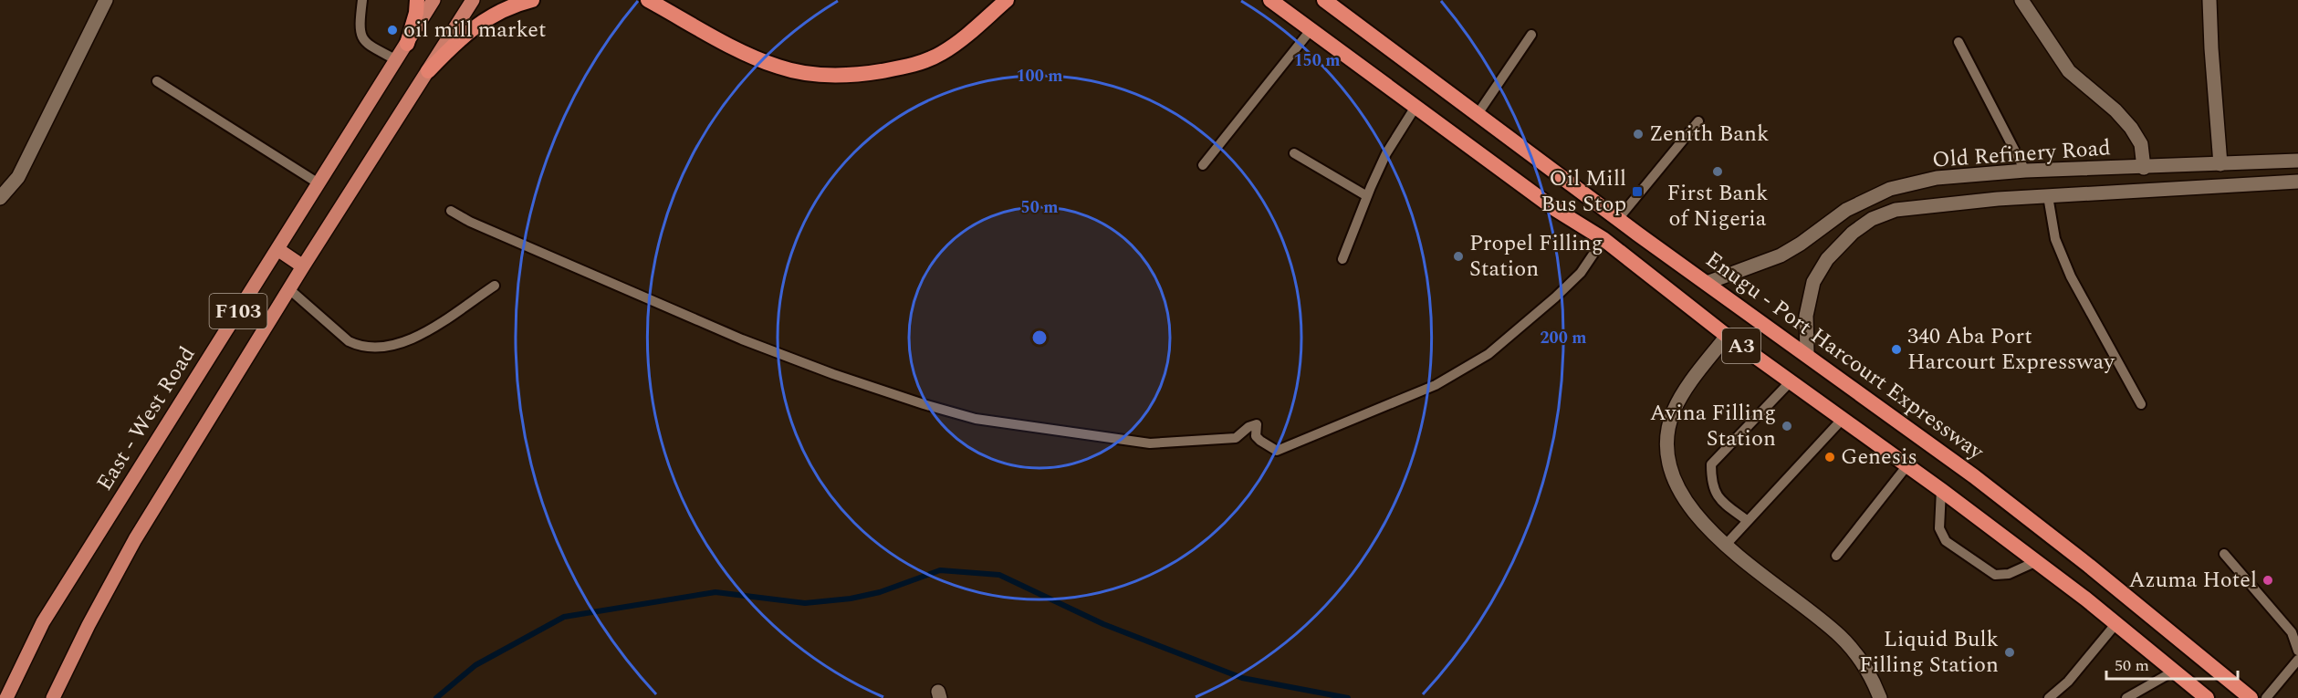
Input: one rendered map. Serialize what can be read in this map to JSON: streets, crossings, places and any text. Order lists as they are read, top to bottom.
{
  "streets": {
    "highway": ["A3", "Enugu - Port Harcourt Expressway"],
    "main road": ["Old Refinery Road", "F103", "East - West Road"]
  },
  "crossings": [
    ["Old Refinery Road", "Enugu - Port Harcourt Expressway"]
  ],
  "places": {
    "other": [
      "oil mill market",
      "Zenith Bank",
      "First Bank of Nigeria",
      "Propel Filling Station",
      "340 Aba Port Harcourt Expressway",
      "Avina Filling Station",
      "Genesis",
      "Azuma Hotel",
      "Liquid Bulk Filling Station"
    ],
    "transit": ["Oil Mill Bus Stop"]
  },
  "scale_bar": "50 m",
  "rings": [
    "150 m",
    "100 m",
    "50 m",
    "200 m"
  ]
}
